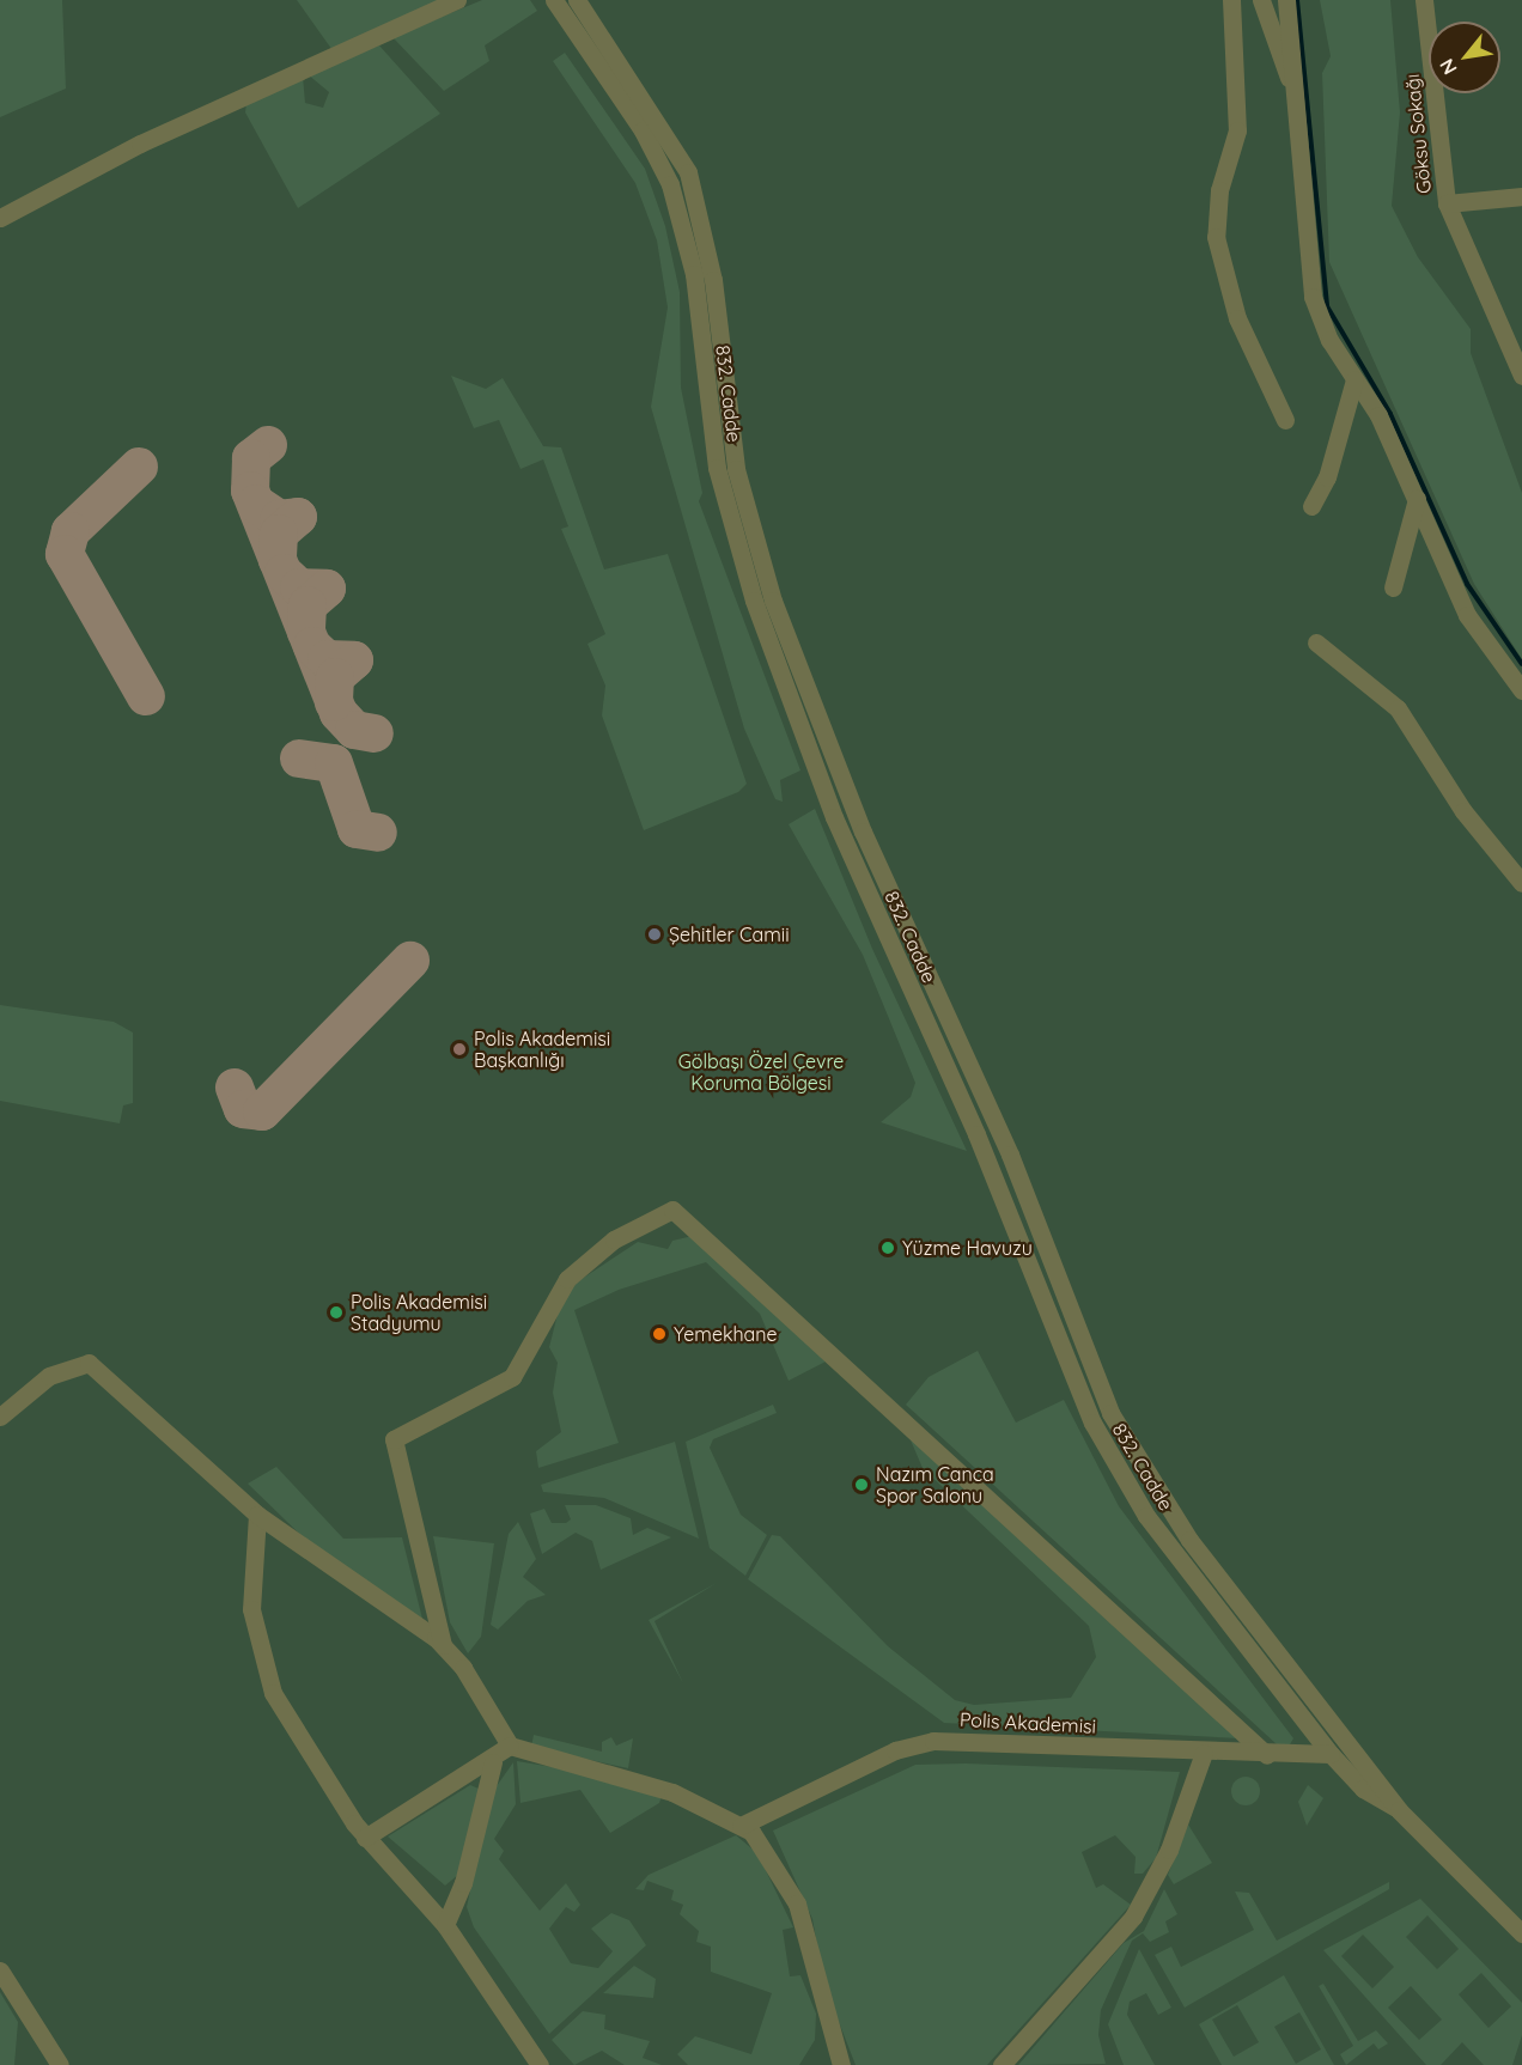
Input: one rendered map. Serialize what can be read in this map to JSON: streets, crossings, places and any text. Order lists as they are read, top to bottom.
{
  "streets": {
    "street": ["Göksu Sokağı", "832. Cadde", "Polis Akademisi"]
  },
  "crossings": [
    ["832. Cadde", "Polis Akademisi"]
  ],
  "parks": ["Gölbaşı Özel Çevre Koruma Bölgesi"],
  "places": [
    "Şehitler Camii",
    "Polis Akademisi Başkanlığı",
    "Yüzme Havuzu",
    "Polis Akademisi Stadyumu",
    "Yemekhane",
    "Nazım Canca Spor Salonu"
  ],
  "north": "bottom left"
}
